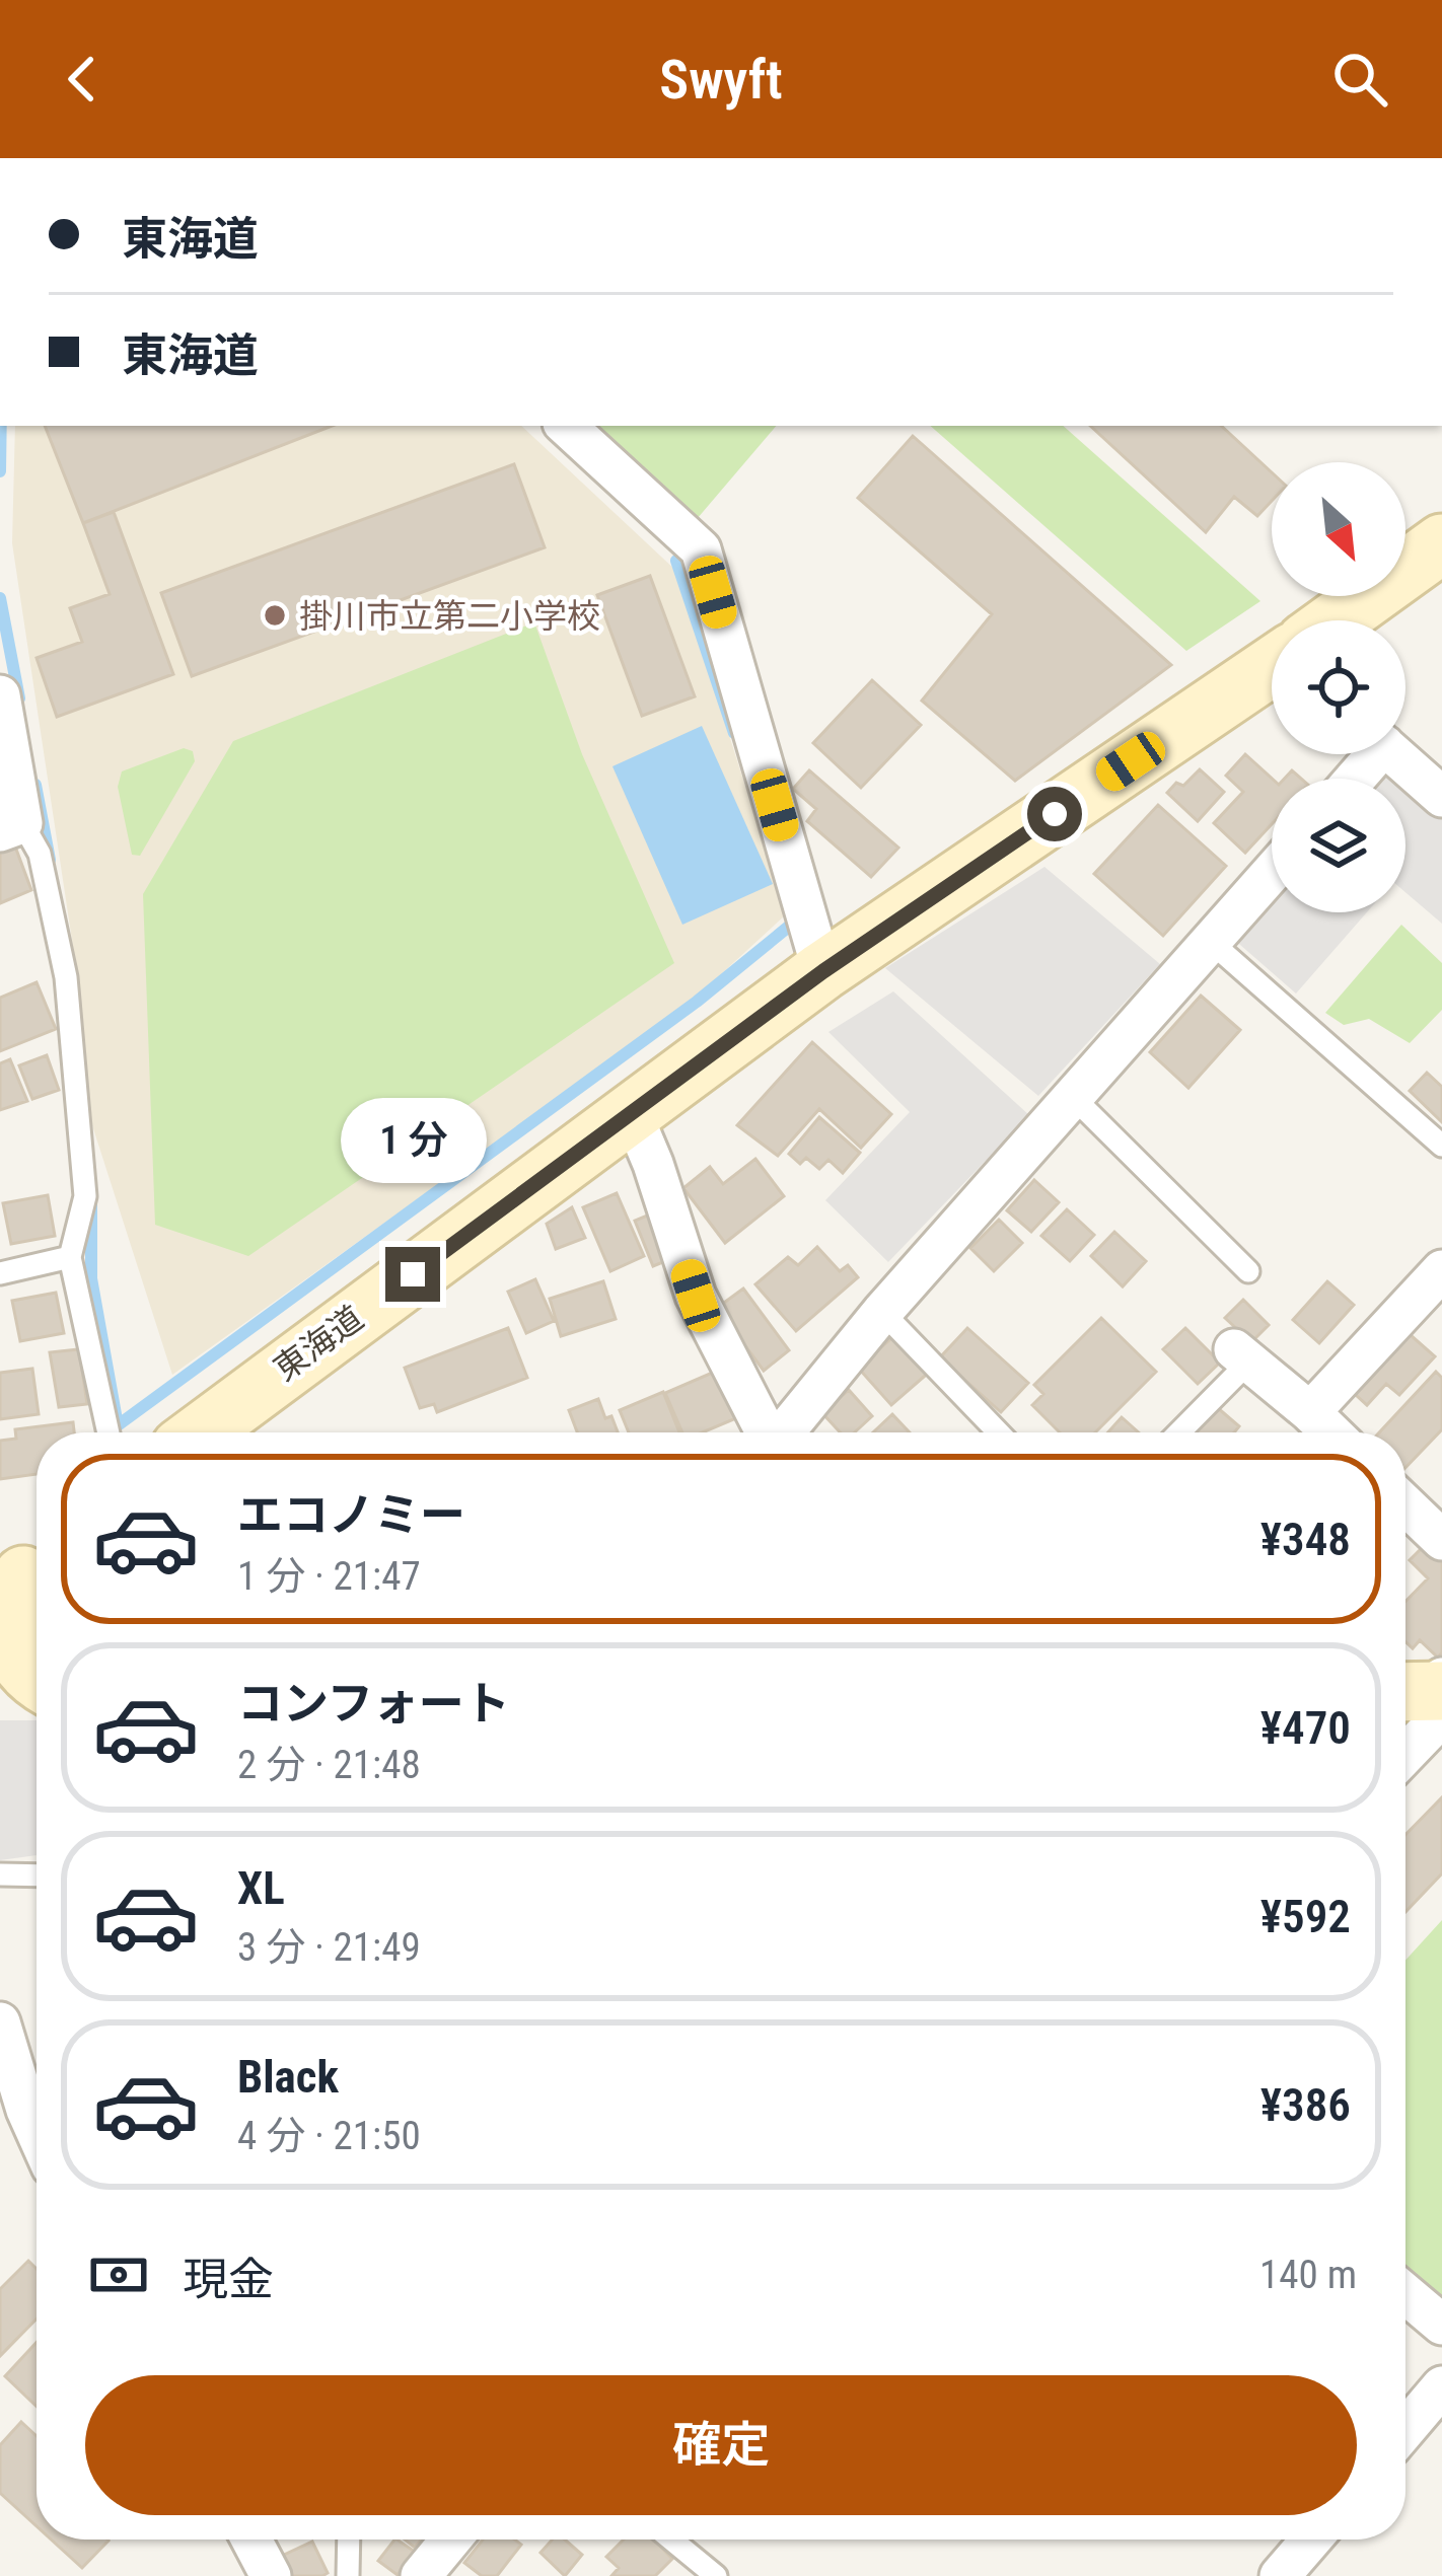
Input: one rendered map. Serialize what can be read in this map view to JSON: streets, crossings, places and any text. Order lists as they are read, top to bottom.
{
  "streets": {
    "main road": ["東海道"]
  },
  "places": ["掛川市立第二小学校"],
  "north": "bottom right",
  "page": {
    "header": "Swyft",
    "banner": ["東海道", "東海道"],
    "bubble": "1 分",
    "list": [
      {
        "name": "エコノミー",
        "note": "1 分 · 21:47",
        "value": "¥348"
      },
      {
        "name": "コンフォート",
        "note": "2 分 · 21:48",
        "value": "¥470"
      },
      {
        "name": "XL",
        "note": "3 分 · 21:49",
        "value": "¥592"
      },
      {
        "name": "Black",
        "note": "4 分 · 21:50",
        "value": "¥386"
      }
    ],
    "pay": ["現金", "140 m"],
    "buttons": "確定"
  }
}
